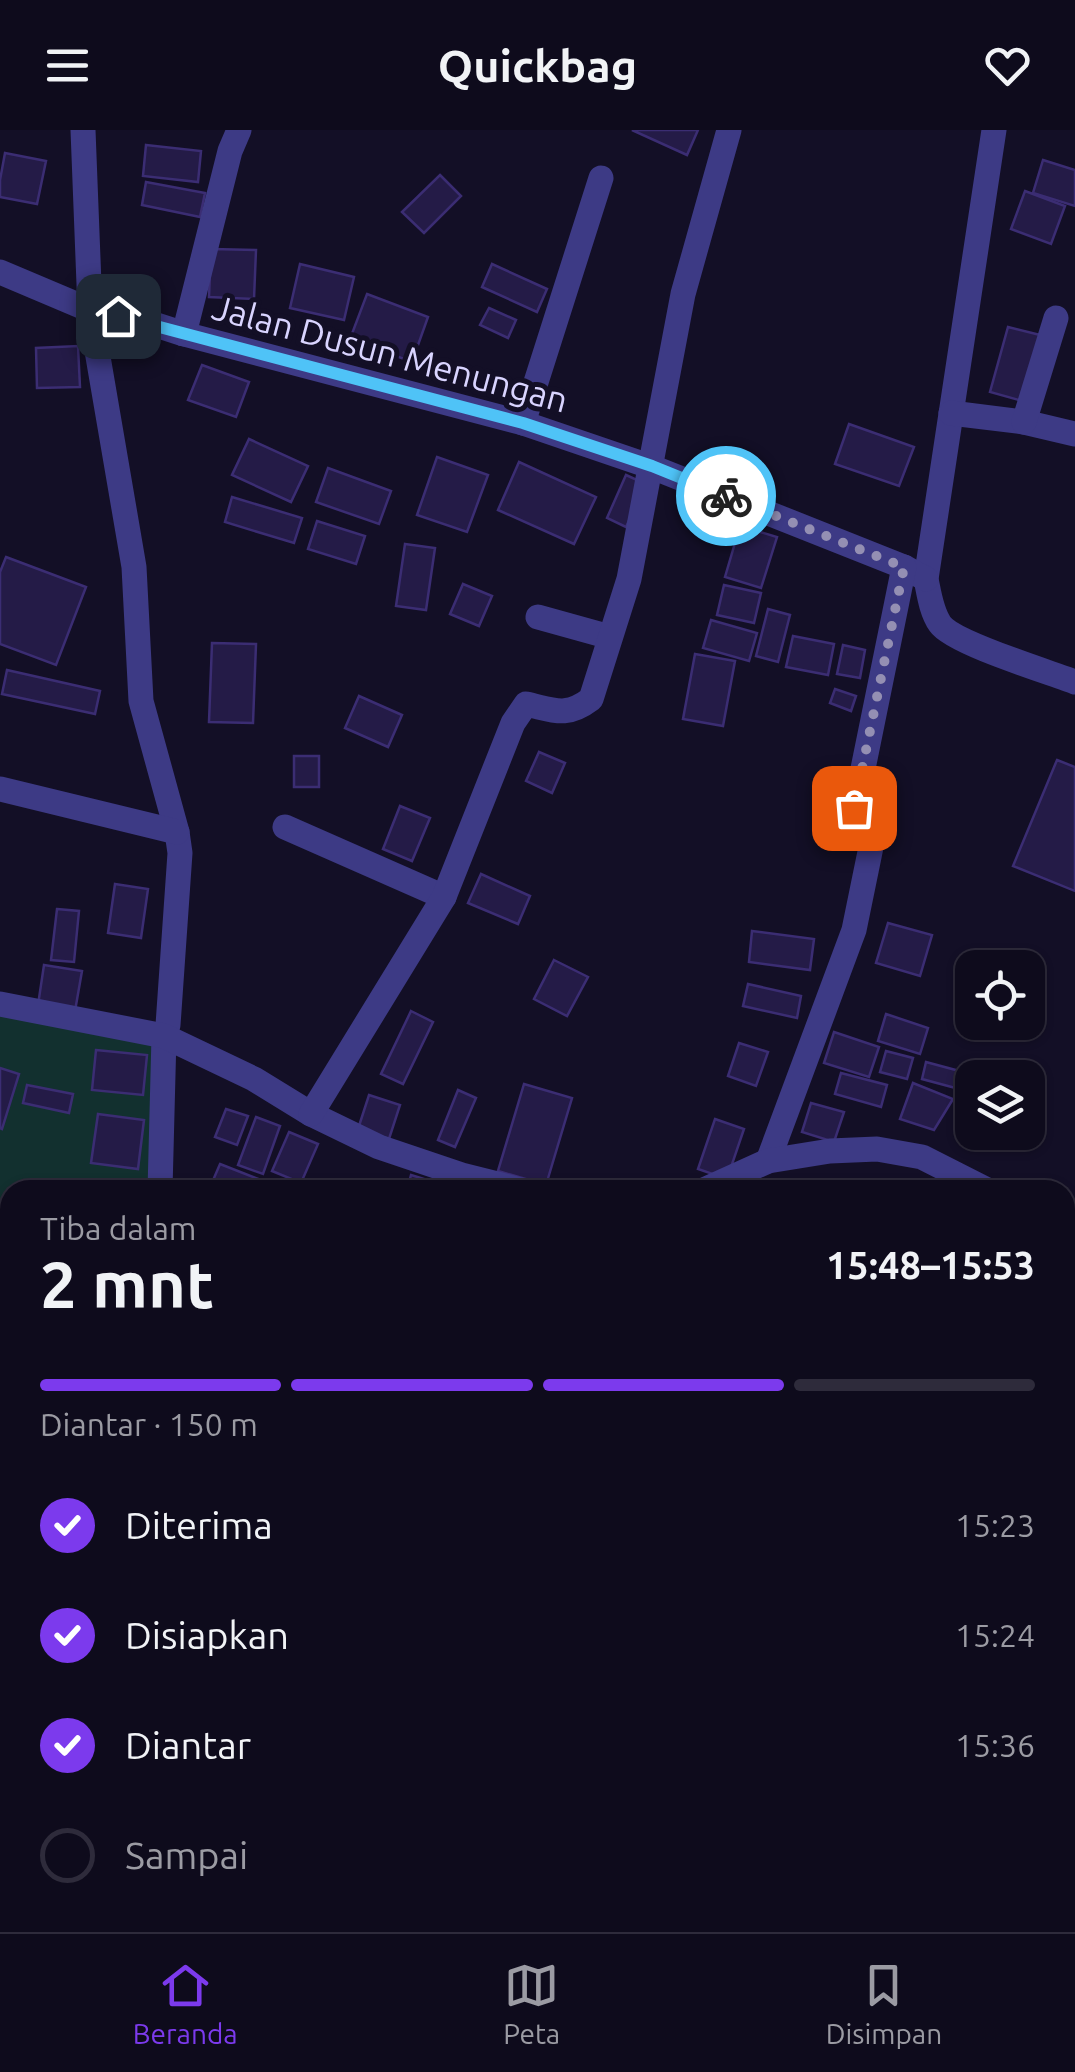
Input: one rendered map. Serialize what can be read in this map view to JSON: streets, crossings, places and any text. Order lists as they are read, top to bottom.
{
  "streets": {
    "street": ["Jalan Dusun Menungan"]
  },
  "page": {
    "header": "Quickbag",
    "heading": ["2 mnt", "Tiba dalam", "15:48–15:53"],
    "bar": "Diantar · 150 m",
    "list": [
      ["Diterima", "15:23"],
      ["Disiapkan", "15:24"],
      ["Diantar", "15:36"],
      "Sampai"
    ],
    "tabs": ["Beranda", "Peta", "Disimpan"]
  }
}
